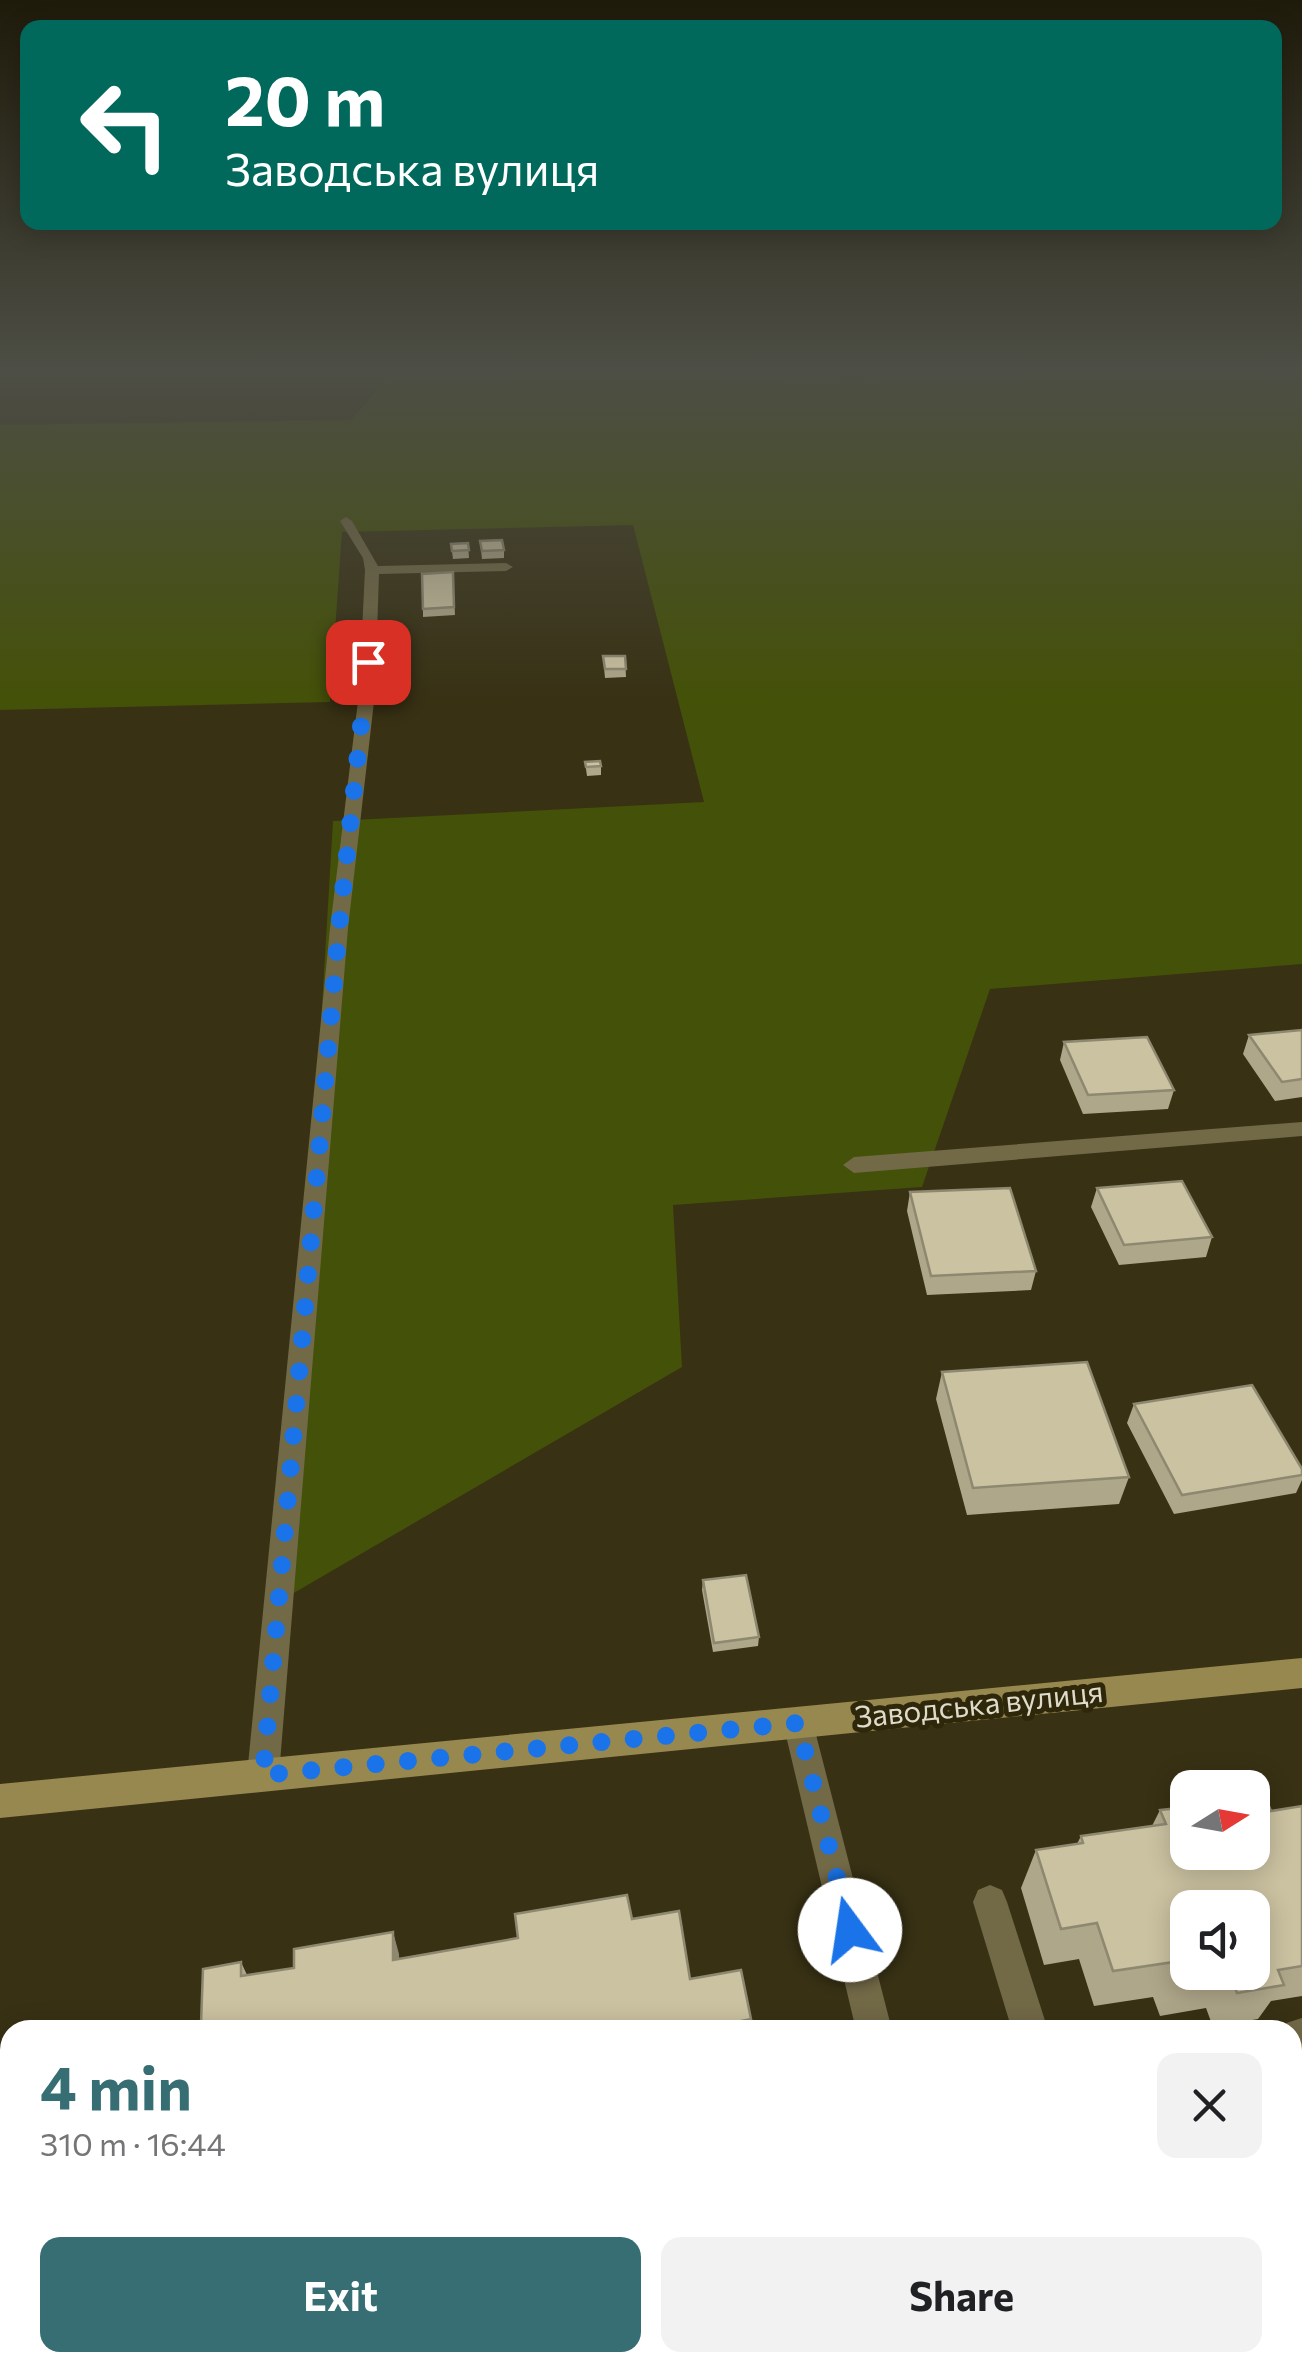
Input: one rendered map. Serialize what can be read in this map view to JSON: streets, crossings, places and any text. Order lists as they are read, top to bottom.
{
  "streets": {
    "main road": ["Заводська вулиця"]
  },
  "north": "right",
  "page": {
    "turn": ["20 m", "Заводська вулиця"],
    "heading": ["4 min", "310 m · 16:44"],
    "buttons": ["Exit", "Share"]
  }
}
